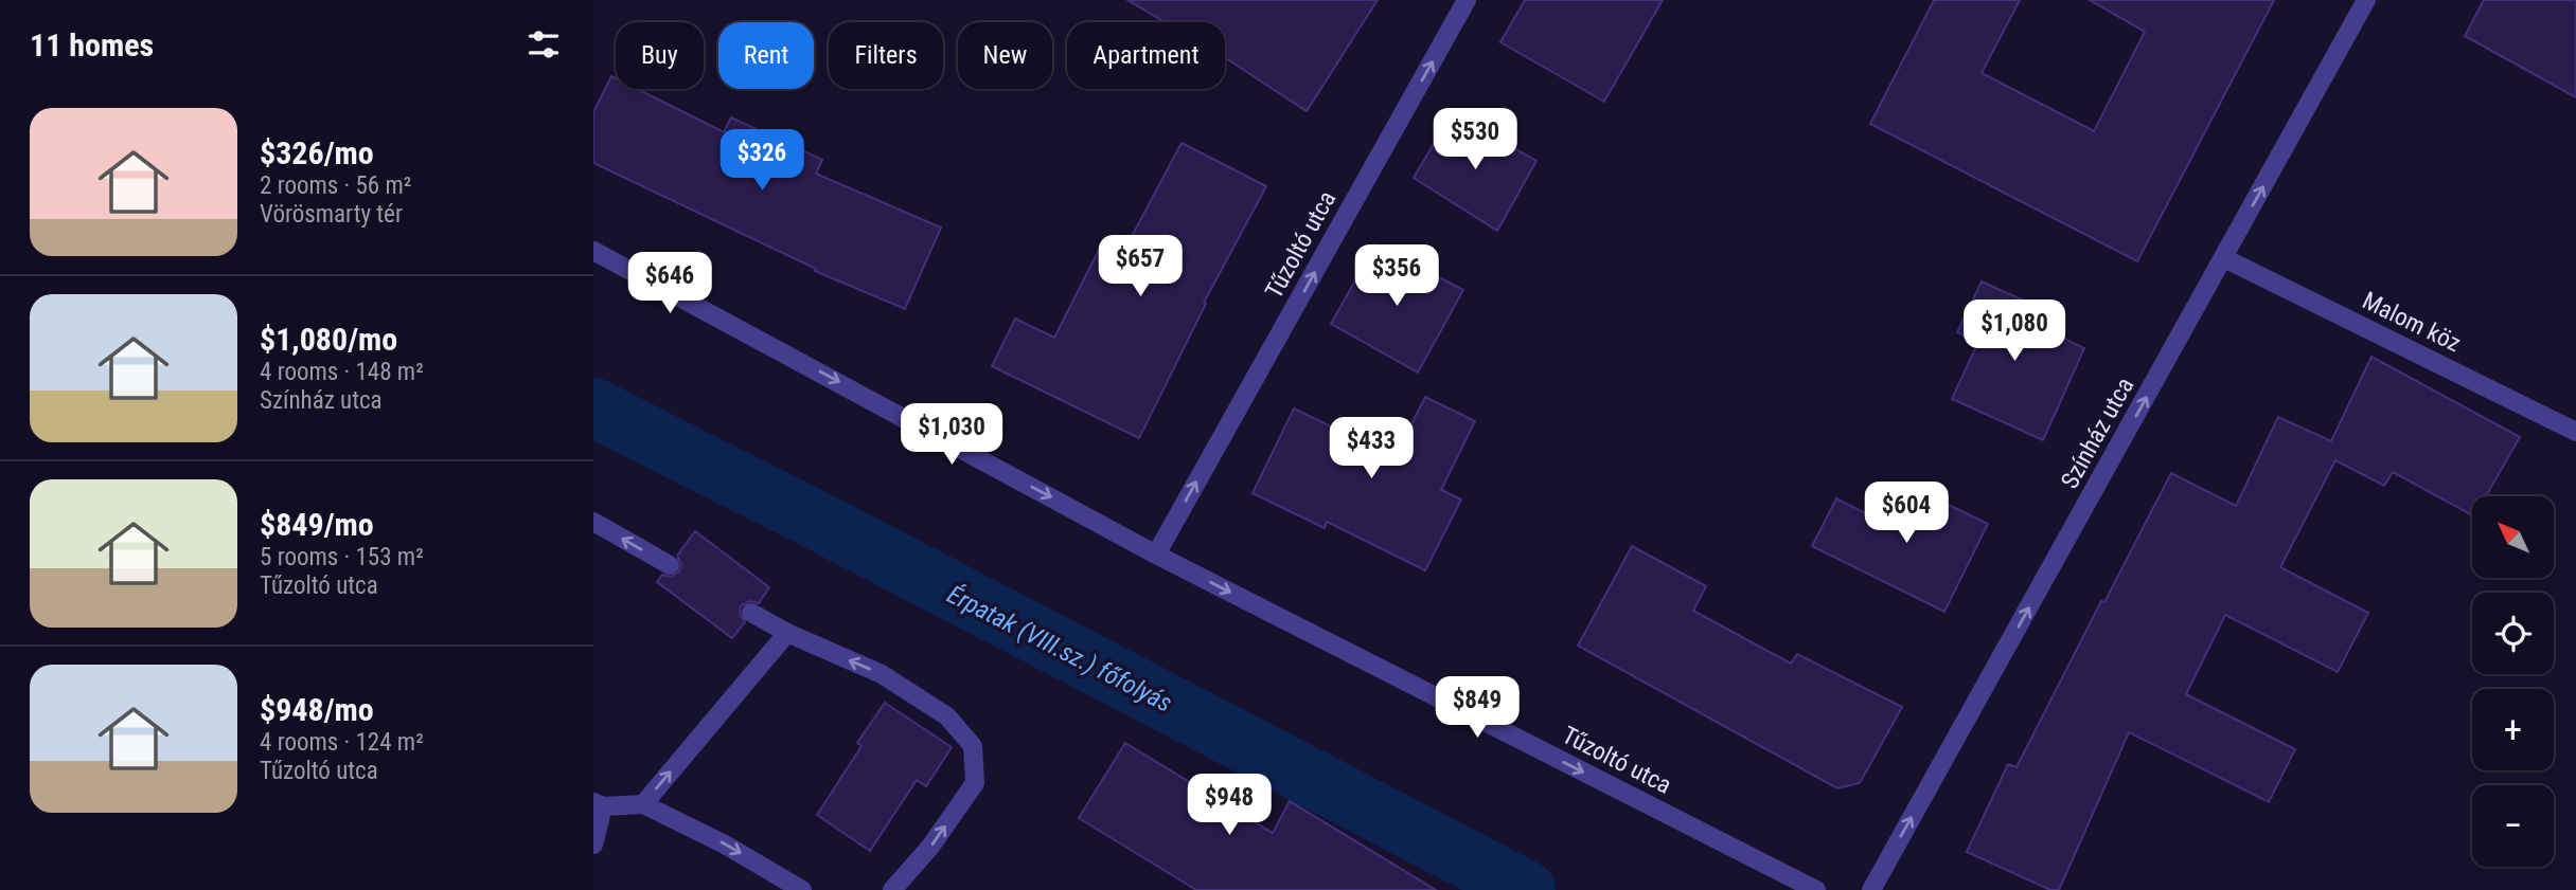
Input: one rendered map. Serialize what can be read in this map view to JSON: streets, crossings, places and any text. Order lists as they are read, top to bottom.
{
  "streets": {
    "street": ["Tűzoltó utca", "Malom köz", "Színház utca"]
  },
  "crossings": [
    ["Malom köz", "Színház utca"]
  ],
  "one_way": ["Színház utca"],
  "water": ["Érpatak (VIII.sz.) főfolyás"],
  "north": "top left",
  "page": {
    "heading": "11 homes",
    "chip": [
      "Buy",
      "Rent",
      "Filters",
      "New",
      "Apartment"
    ],
    "list": [
      {
        "name": "$326/mo",
        "note": "2 rooms · 56 m² · Vörösmarty tér"
      },
      {
        "name": "$1,080/mo",
        "note": "4 rooms · 148 m² · Színház utca"
      },
      {
        "name": "$849/mo",
        "note": "5 rooms · 153 m² · Tűzoltó utca"
      },
      {
        "name": "$948/mo",
        "note": "4 rooms · 124 m² · Tűzoltó utca"
      }
    ],
    "price": [
      "$530",
      "$326",
      "$657",
      "$356",
      "$646",
      "$1,080",
      "$1,030",
      "$433",
      "$604",
      "$849",
      "$948"
    ],
    "map_buttons": ["+", "−"]
  }
}
